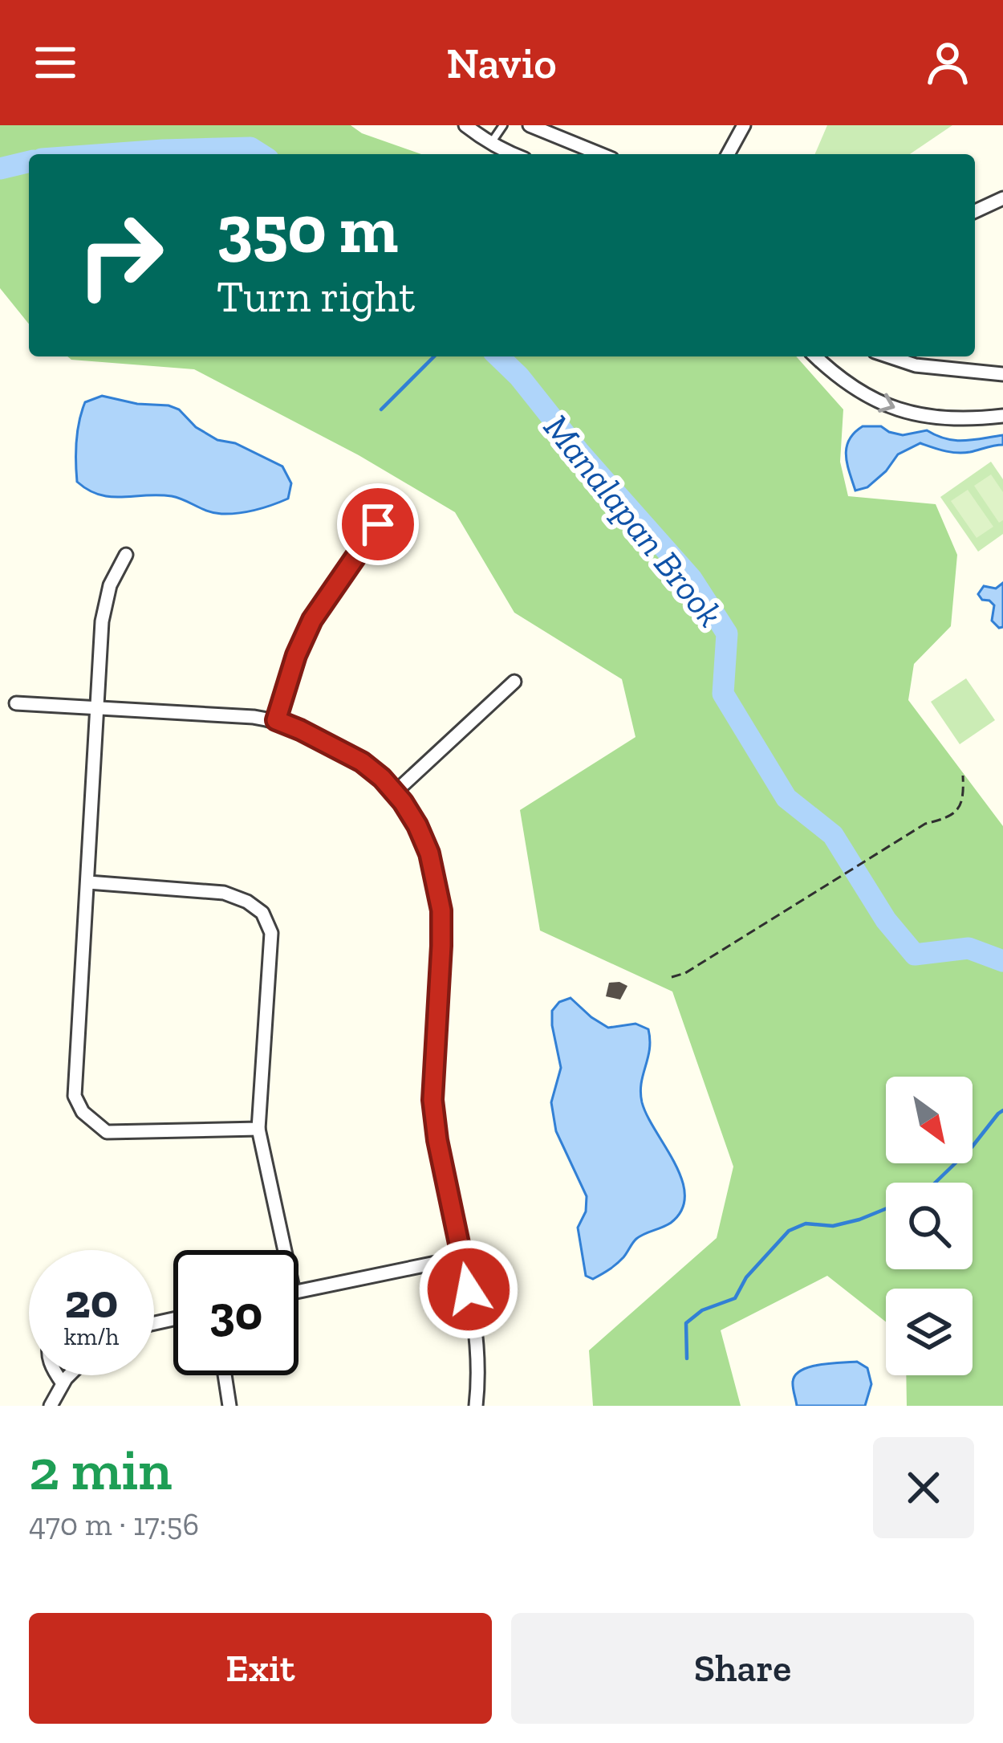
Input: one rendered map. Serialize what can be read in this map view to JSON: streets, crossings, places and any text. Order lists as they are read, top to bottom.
{
  "water": ["Manalapan Brook"],
  "north": "bottom right",
  "page": {
    "header": "Navio",
    "turn": ["350 m", "Turn right"],
    "speed": "20 km/h",
    "limit": "30",
    "heading": ["2 min", "470 m · 17:56"],
    "buttons": ["Exit", "Share"]
  }
}
